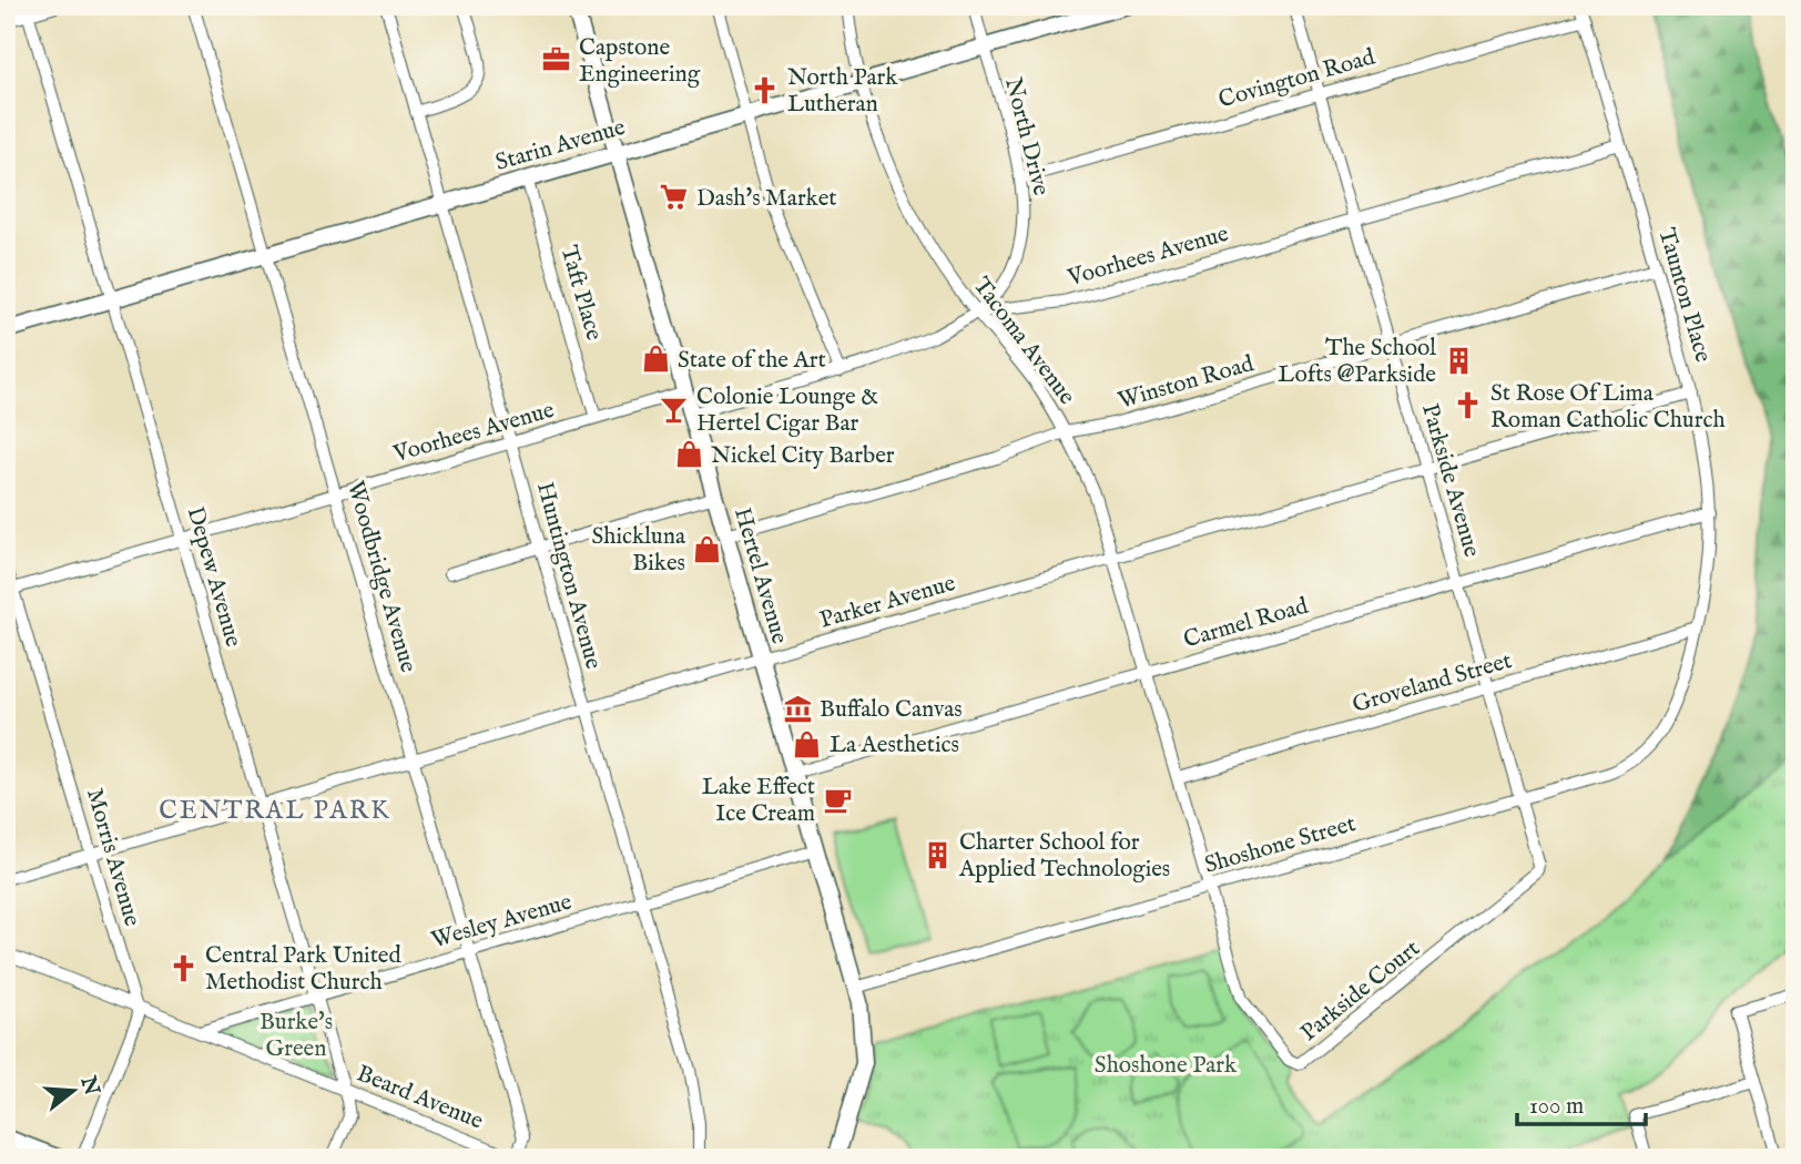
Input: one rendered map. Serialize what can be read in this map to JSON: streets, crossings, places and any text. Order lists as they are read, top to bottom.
{
  "streets": {
    "street": [
      "Covington Road",
      "North Drive",
      "Starin Avenue",
      "Voorhees Avenue",
      "Taft Place",
      "Taunton Place",
      "Tacoma Avenue",
      "Winston Road",
      "Parkside Avenue",
      "Huntington Avenue",
      "Hertel Avenue",
      "Depew Avenue",
      "Woodbridge Avenue",
      "Parker Avenue",
      "Carmel Road",
      "Groveland Street",
      "Shoshone Street",
      "Morris Avenue",
      "Wesley Avenue",
      "Parkside Court",
      "Beard Avenue"
    ]
  },
  "crossings": [
    ["Covington Road", "North Drive"],
    ["Covington Road", "Taunton Place"],
    ["Covington Road", "Parkside Avenue"],
    ["North Drive", "Starin Avenue"],
    ["North Drive", "Voorhees Avenue"],
    ["North Drive", "Tacoma Avenue"],
    ["Starin Avenue", "Taft Place"],
    ["Starin Avenue", "Tacoma Avenue"],
    ["Starin Avenue", "Huntington Avenue"],
    ["Starin Avenue", "Hertel Avenue"],
    ["Starin Avenue", "Depew Avenue"],
    ["Starin Avenue", "Woodbridge Avenue"],
    ["Voorhees Avenue", "Taft Place"],
    ["Voorhees Avenue", "Taunton Place"],
    ["Voorhees Avenue", "Tacoma Avenue"],
    ["Voorhees Avenue", "Parkside Avenue"],
    ["Voorhees Avenue", "Huntington Avenue"],
    ["Voorhees Avenue", "Hertel Avenue"],
    ["Voorhees Avenue", "Depew Avenue"],
    ["Voorhees Avenue", "Woodbridge Avenue"],
    ["Voorhees Avenue", "Morris Avenue"],
    ["Taunton Place", "Winston Road"],
    ["Taunton Place", "Parker Avenue"],
    ["Taunton Place", "Carmel Road"],
    ["Taunton Place", "Groveland Street"],
    ["Taunton Place", "Shoshone Street"],
    ["Tacoma Avenue", "Winston Road"],
    ["Tacoma Avenue", "Parker Avenue"],
    ["Tacoma Avenue", "Carmel Road"],
    ["Tacoma Avenue", "Groveland Street"],
    ["Tacoma Avenue", "Shoshone Street"],
    ["Tacoma Avenue", "Parkside Court"],
    ["Winston Road", "Parkside Avenue"],
    ["Winston Road", "Hertel Avenue"],
    ["Parkside Avenue", "Parker Avenue"],
    ["Parkside Avenue", "Carmel Road"],
    ["Parkside Avenue", "Groveland Street"],
    ["Parkside Avenue", "Shoshone Street"],
    ["Parkside Avenue", "Parkside Court"],
    ["Huntington Avenue", "Parker Avenue"],
    ["Huntington Avenue", "Wesley Avenue"],
    ["Hertel Avenue", "Parker Avenue"],
    ["Hertel Avenue", "Carmel Road"],
    ["Hertel Avenue", "Shoshone Street"],
    ["Hertel Avenue", "Wesley Avenue"],
    ["Depew Avenue", "Parker Avenue"],
    ["Depew Avenue", "Wesley Avenue"],
    ["Depew Avenue", "Beard Avenue"],
    ["Woodbridge Avenue", "Parker Avenue"],
    ["Woodbridge Avenue", "Wesley Avenue"],
    ["Woodbridge Avenue", "Beard Avenue"],
    ["Parker Avenue", "Morris Avenue"],
    ["Shoshone Street", "Parkside Court"],
    ["Morris Avenue", "Beard Avenue"],
    ["Wesley Avenue", "Beard Avenue"]
  ],
  "districts": ["CENTRAL PARK"],
  "parks": ["Burke's Green", "Shoshone Park"],
  "places": {
    "office": ["Capstone Engineering"],
    "church": ["North Park Lutheran", "St Rose Of Lima Roman Catholic Church", "Central Park United Methodist Church"],
    "supermarket": ["Dash's Market"],
    "shop": [
      "State of the Art",
      "Nickel City Barber",
      "Shickluna Bikes",
      "La Aesthetics"
    ],
    "building": ["The School Lofts @Parkside", "Charter School for Applied Technologies"],
    "bar": ["Colonie Lounge & Hertel Cigar Bar"],
    "museum": ["Buffalo Canvas"],
    "cafe": ["Lake Effect Ice Cream"]
  },
  "scale_bar": "100 m",
  "north": "right"
}
